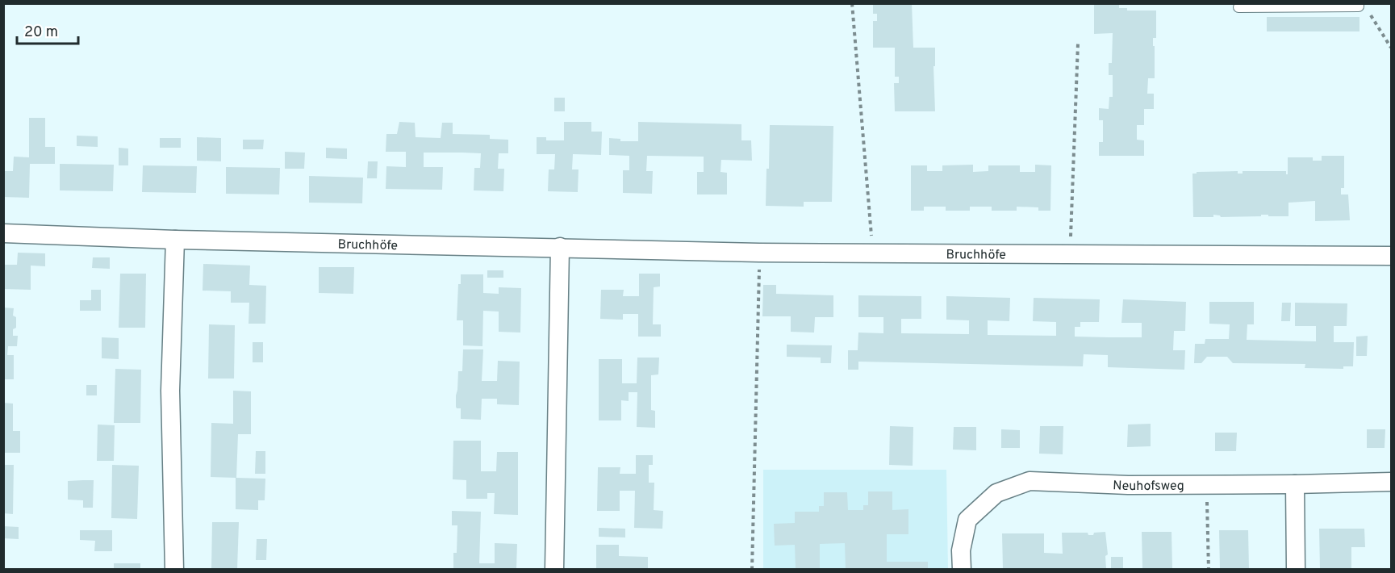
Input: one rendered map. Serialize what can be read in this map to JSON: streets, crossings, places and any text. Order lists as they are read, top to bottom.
{
  "streets": {
    "street": ["Bruchhöfe", "Neuhofsweg"]
  },
  "scale_bar": "20 m"
}
